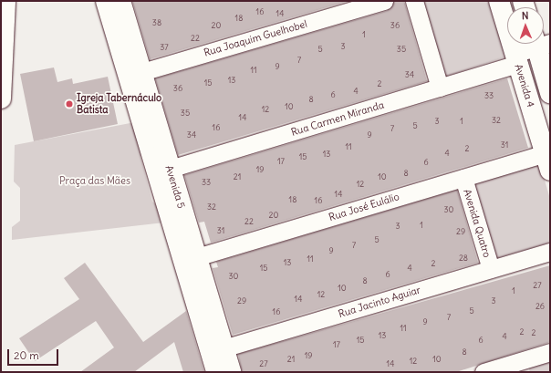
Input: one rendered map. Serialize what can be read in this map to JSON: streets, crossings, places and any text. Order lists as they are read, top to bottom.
{
  "streets": {
    "street": [
      "Rua Joaquim Guelhobel",
      "Avenida 4",
      "Rua Carmen Miranda",
      "Avenida 5",
      "Rua José Eulálio",
      "Avenida Quatro",
      "Rua Jacinto Aguiar"
    ]
  },
  "crossings": [
    ["Rua Joaquim Guelhobel", "Avenida 5"],
    ["Avenida 4", "Rua Carmen Miranda"],
    ["Avenida 4", "Rua José Eulálio"],
    ["Rua Carmen Miranda", "Avenida 5"],
    ["Avenida 5", "Rua José Eulálio"],
    ["Avenida 5", "Rua Jacinto Aguiar"],
    ["Rua José Eulálio", "Avenida Quatro"],
    ["Avenida Quatro", "Rua Jacinto Aguiar"]
  ],
  "parks": ["Praça das Mães"],
  "places": ["Igreja Tabernáculo Batista"],
  "house_numbers": [
    "16",
    "14",
    "18",
    "38",
    "20",
    "36",
    "1",
    "22",
    "3",
    "37",
    "5",
    "35",
    "7",
    "9",
    "11",
    "34",
    "13",
    "15",
    "2",
    "36",
    "4",
    "6",
    "33",
    "8",
    "10",
    "12",
    "35",
    "14",
    "32",
    "3",
    "1",
    "5",
    "16",
    "7",
    "34",
    "9",
    "31",
    "11",
    "2",
    "4",
    "13",
    "15",
    "17",
    "6",
    "19",
    "8",
    "21",
    "10",
    "33",
    "12",
    "14",
    "18",
    "16",
    "32",
    "30",
    "20",
    "22",
    "1",
    "3",
    "31",
    "29",
    "5",
    "7",
    "9",
    "28",
    "11",
    "13",
    "2",
    "15",
    "4",
    "6",
    "30",
    "8",
    "27",
    "10",
    "1",
    "12",
    "14",
    "29",
    "3",
    "26",
    "5",
    "16",
    "7",
    "9",
    "11",
    "2",
    "2",
    "13",
    "4",
    "15",
    "6",
    "17",
    "8",
    "19",
    "21",
    "10",
    "12",
    "27",
    "14"
  ],
  "scale_bar": "20 m",
  "north": "top"
}
